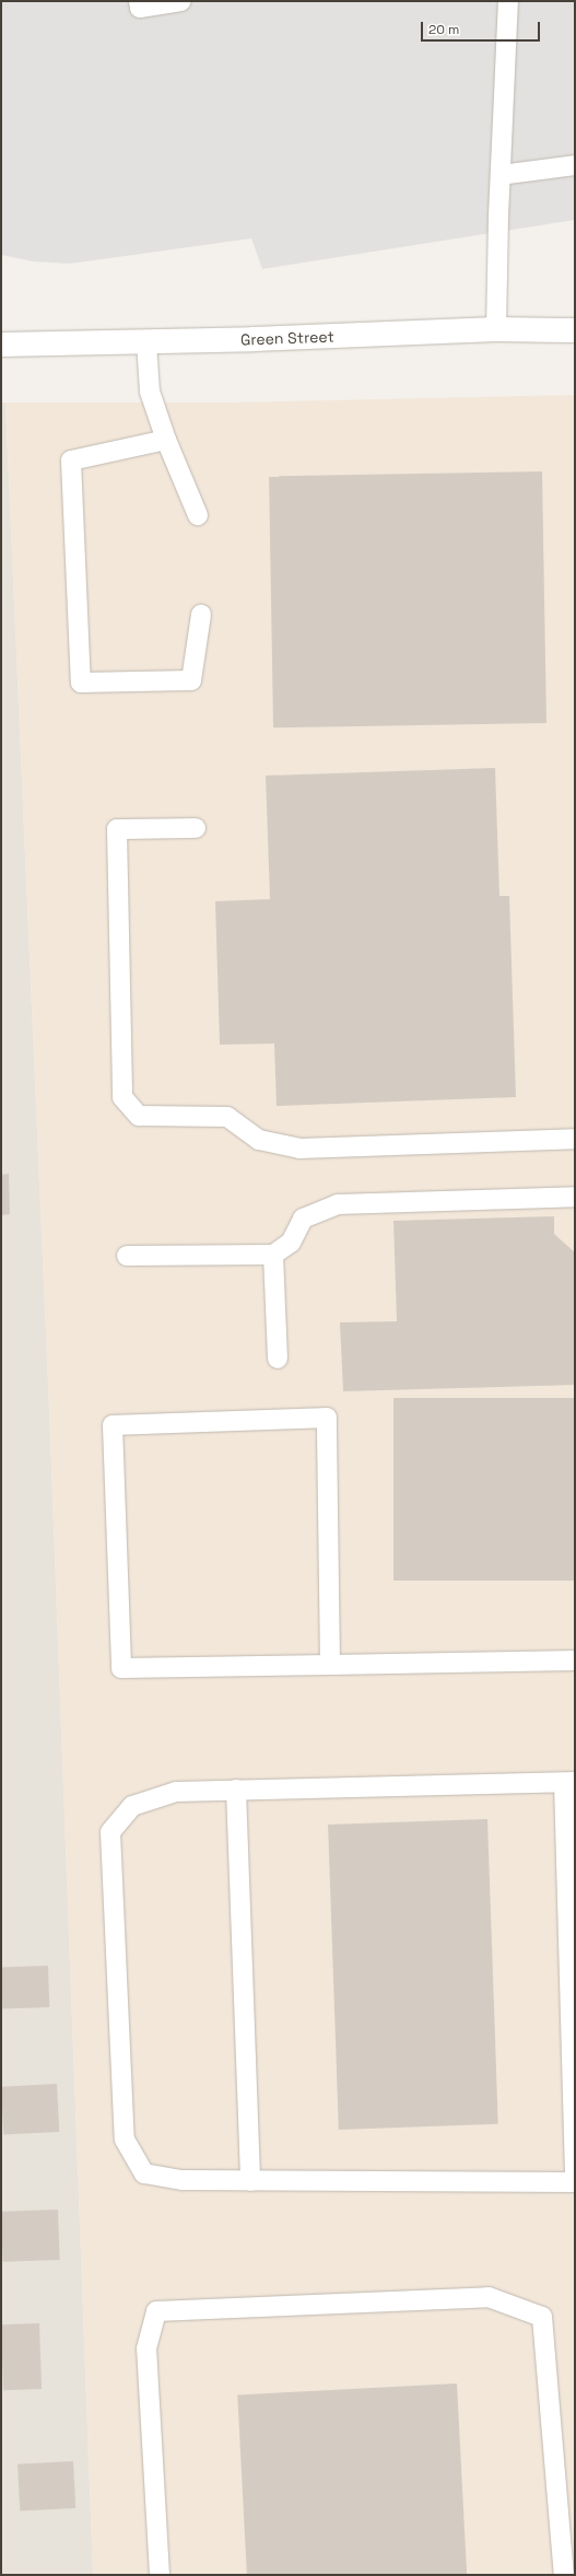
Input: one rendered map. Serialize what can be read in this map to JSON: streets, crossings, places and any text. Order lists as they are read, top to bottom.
{
  "streets": {
    "street": ["Green Street"]
  },
  "scale_bar": "20 m"
}
